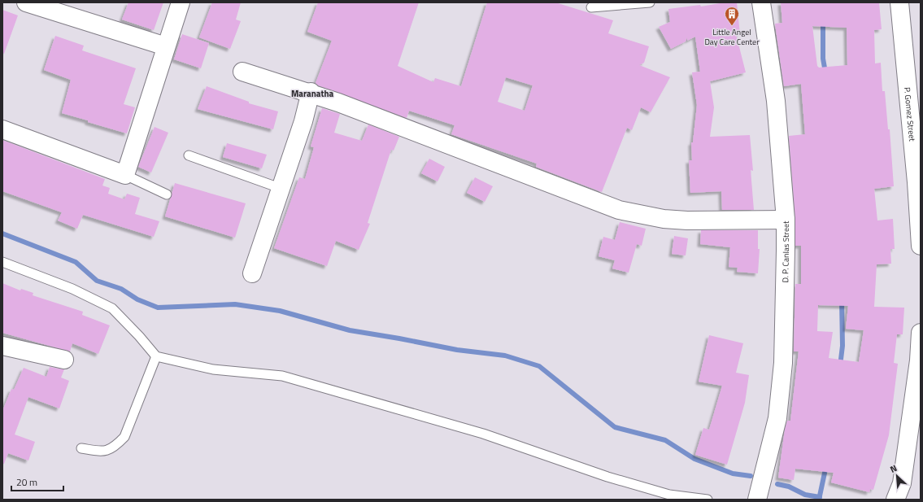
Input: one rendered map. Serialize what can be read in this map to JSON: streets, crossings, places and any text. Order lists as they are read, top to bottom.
{
  "streets": {
    "street": ["P. Gomez Street", "D. P. Canlas Street"]
  },
  "districts": ["Maranatha"],
  "places": {
    "building": ["Little Angel Day Care Center"]
  },
  "scale_bar": "20 m",
  "north": "top left"
}
